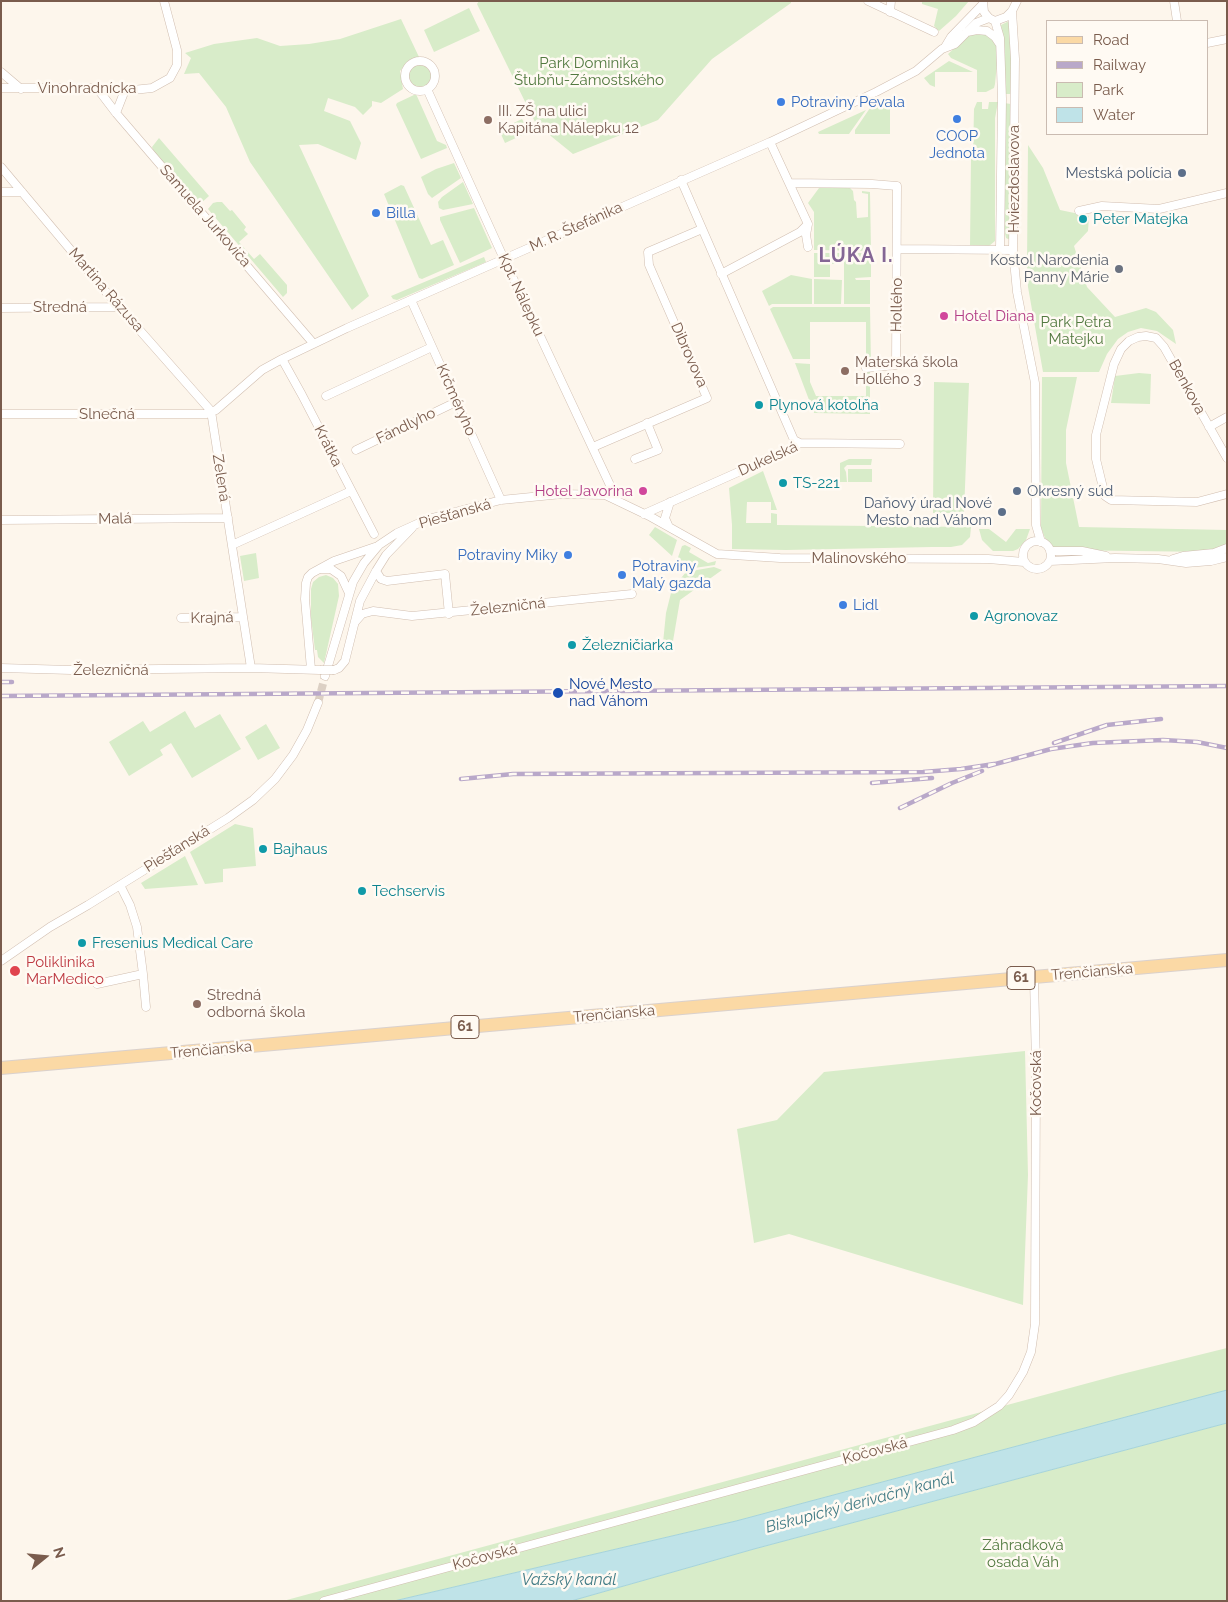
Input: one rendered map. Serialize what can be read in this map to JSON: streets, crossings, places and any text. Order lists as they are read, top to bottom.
{
  "streets": {
    "main road": ["Trenčianska", "61"],
    "street": [
      "Vinohradnícka",
      "Hviezdoslavova",
      "Samuela Jurkoviča",
      "M. R. Štefánika",
      "Martina Rázusa",
      "Kpt. Nálepku",
      "Hollého",
      "Stredná",
      "Dibrovova",
      "Benkova",
      "Krčméryho",
      "Slnečná",
      "Fándlyho",
      "Krátka",
      "Dukelská",
      "Zelená",
      "Piešťanská",
      "Malá",
      "Malinovského",
      "Železničná",
      "Krajná",
      "Kočovská"
    ]
  },
  "crossings": [
    ["Vinohradnícka", "Samuela Jurkoviča"],
    ["Hviezdoslavova", "M. R. Štefánika"],
    ["Hviezdoslavova", "Malinovského"],
    ["Samuela Jurkoviča", "M. R. Štefánika"],
    ["M. R. Štefánika", "Martina Rázusa"],
    ["M. R. Štefánika", "Kpt. Nálepku"],
    ["M. R. Štefánika", "Krčméryho"],
    ["M. R. Štefánika", "Slnečná"],
    ["M. R. Štefánika", "Krátka"],
    ["M. R. Štefánika", "Zelená"],
    ["Martina Rázusa", "Stredná"],
    ["Martina Rázusa", "Slnečná"],
    ["Martina Rázusa", "Zelená"],
    ["Kpt. Nálepku", "Dibrovova"],
    ["Kpt. Nálepku", "Piešťanská"],
    ["Krčméryho", "Fándlyho"],
    ["Krčméryho", "Piešťanská"],
    ["Slnečná", "Zelená"],
    ["Dukelská", "Piešťanská"],
    ["Zelená", "Malá"],
    ["Zelená", "Železničná"],
    ["Zelená", "Krajná"],
    ["Piešťanská", "Malinovského"],
    ["Piešťanská", "Železničná"],
    ["Trenčianska", "Kočovská"]
  ],
  "districts": ["LÚKA I."],
  "water": ["Biskupický derivačný kanál", "Važský kanál"],
  "parks": ["Park Dominika Štubňu-Zámostského", "Park Petra Matejku", "Záhradková osada Váh"],
  "places": [
    "Potraviny Pevala",
    "COOP Jednota",
    "III. ZŠ na ulici Kapitána Nálepku 12",
    "Mestská polícia",
    "Billa",
    "Peter Matejka",
    "Kostol Narodenia Panny Márie",
    "Hotel Diana",
    "Materská škola Hollého 3",
    "Plynová kotolňa",
    "TS-221",
    "Hotel Javorina",
    "Okresný súd",
    "Daňový úrad Nové Mesto nad Váhom",
    "Potraviny Miky",
    "Potraviny Malý gazda",
    "Lidl",
    "Agronovaz",
    "Železničiarka",
    "Nové Mesto nad Váhom",
    "Bajhaus",
    "Techservis",
    "Fresenius Medical Care",
    "Poliklinika MarMedico",
    "Stredná odborná škola"
  ],
  "legend": [
    "Road",
    "Railway",
    "Park",
    "Water"
  ],
  "north": "right"
}
